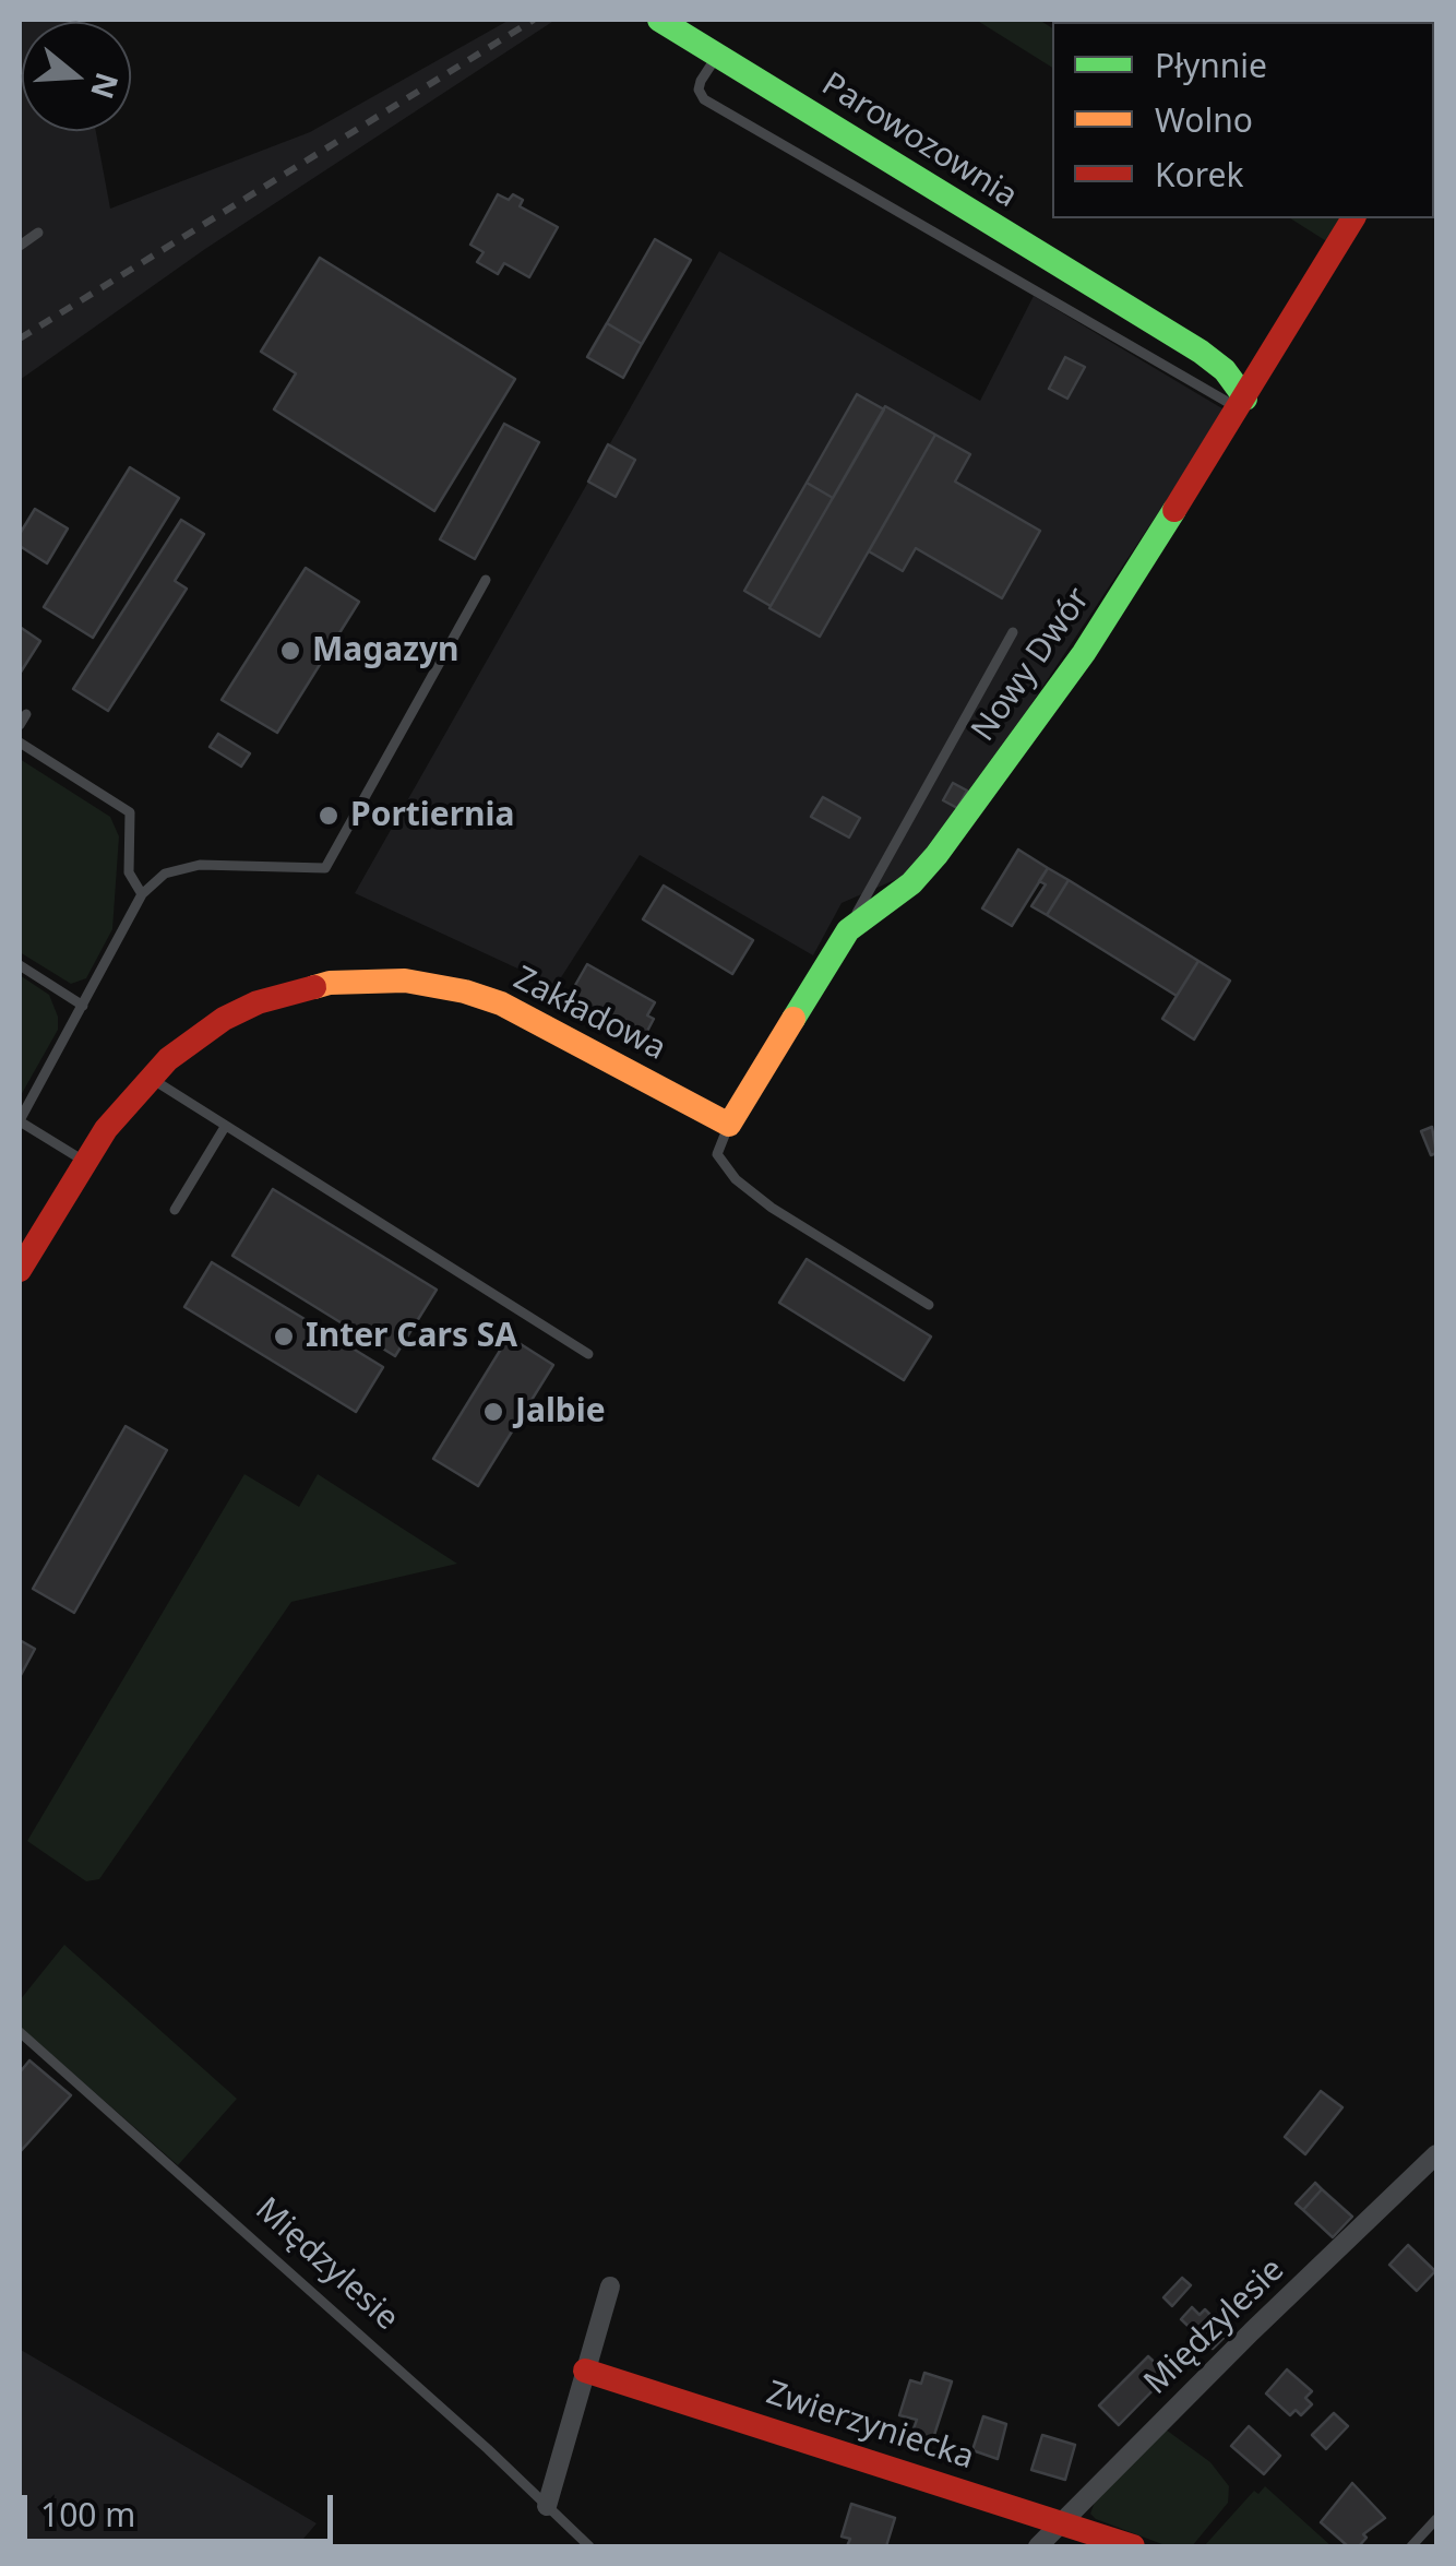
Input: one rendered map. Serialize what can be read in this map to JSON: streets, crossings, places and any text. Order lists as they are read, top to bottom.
{
  "streets": {
    "street": [
      "Parowozownia",
      "Nowy Dwór",
      "Zakładowa",
      "Międzylesie",
      "Zwierzyniecka"
    ]
  },
  "crossings": [
    ["Parowozownia", "Nowy Dwór"],
    ["Nowy Dwór", "Zakładowa"],
    ["Międzylesie", "Zwierzyniecka"]
  ],
  "places": [
    "Magazyn",
    "Portiernia",
    "Inter Cars SA",
    "Jalbie"
  ],
  "legend": ["Płynnie", "Wolno", "Korek"],
  "scale_bar": "100 m",
  "north": "right"
}
